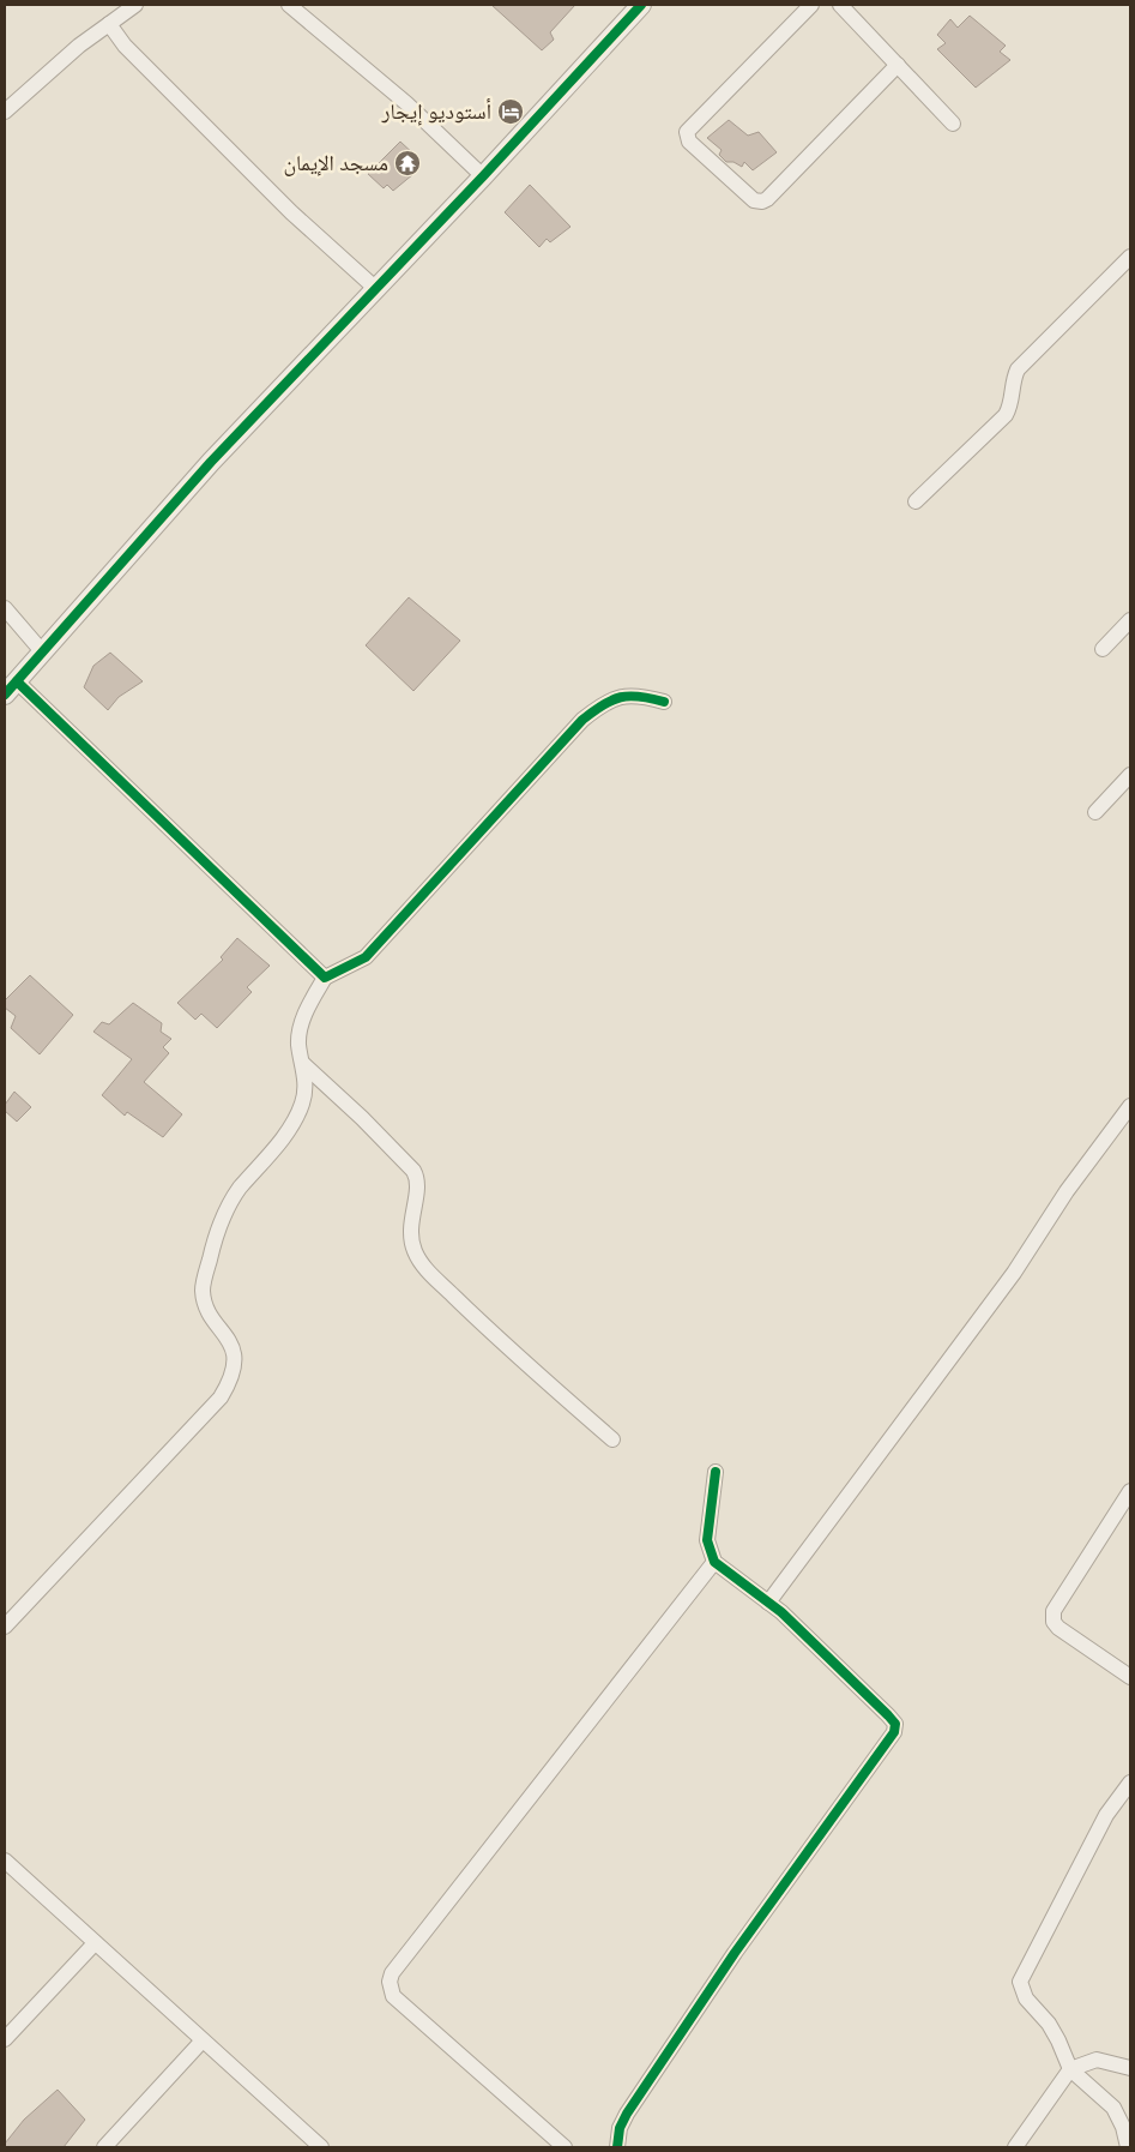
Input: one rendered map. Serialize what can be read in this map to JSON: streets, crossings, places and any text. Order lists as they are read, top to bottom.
{
  "places": {
    "hotel": ["أستوديو إيجار"],
    "temple": ["مسجد الإيمان"]
  }
}
